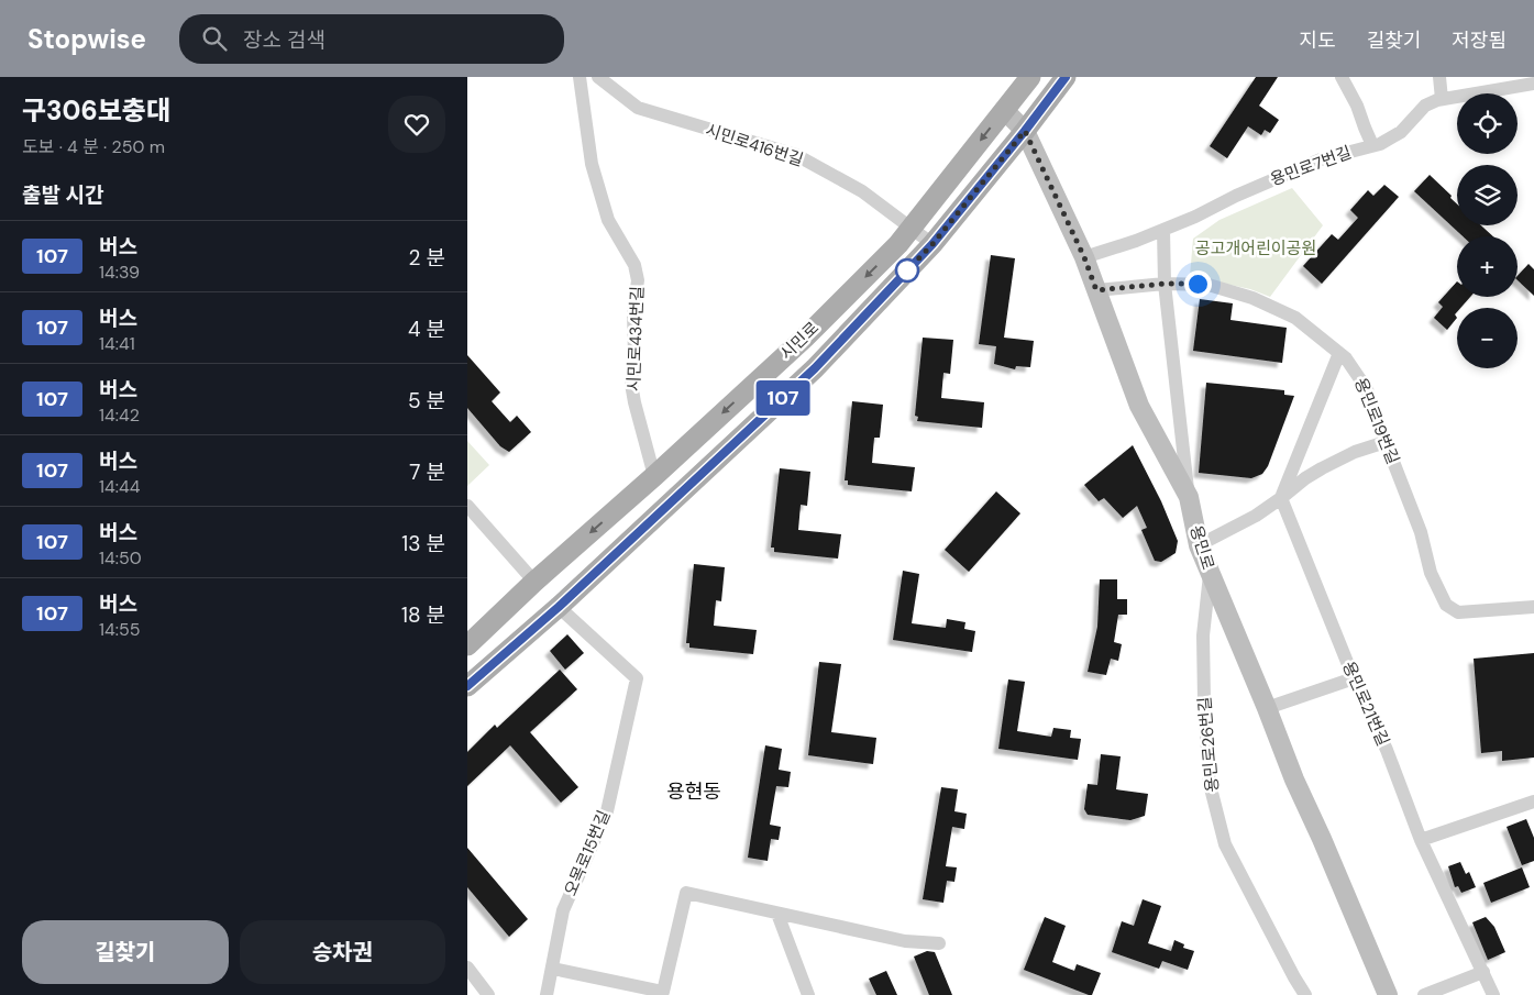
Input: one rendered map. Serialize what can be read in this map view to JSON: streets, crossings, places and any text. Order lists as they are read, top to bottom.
{
  "streets": {
    "main road": ["시민로"],
    "street": [
      "시민로416번길",
      "용민로7번길",
      "시민로434번길",
      "용민로19번길",
      "용민로",
      "용민로21번길",
      "용민로26번길",
      "오목로15번길"
    ]
  },
  "crossings": [
    ["시민로416번길", "시민로"],
    ["용민로7번길", "용민로"],
    ["시민로434번길", "시민로"],
    ["시민로", "용민로"],
    ["시민로", "오목로15번길"],
    ["용민로19번길", "용민로"],
    ["용민로", "용민로26번길"]
  ],
  "districts": ["용현동"],
  "parks": ["공고개어린이공원"],
  "lines": ["bus line 107"],
  "page": {
    "header": "Stopwise",
    "search": "장소 검색",
    "nav": ["지도", "길찾기", "저장됨"],
    "heading": [
      ["구306보충대", "도보 · 4 분 · 250 m"],
      "출발 시간"
    ],
    "on_map": "107",
    "map_buttons": ["+", "−"],
    "list": [
      {
        "mark": "107",
        "name": "버스",
        "note": "14:39",
        "value": "2 분"
      },
      {
        "mark": "107",
        "name": "버스",
        "note": "14:41",
        "value": "4 분"
      },
      {
        "mark": "107",
        "name": "버스",
        "note": "14:42",
        "value": "5 분"
      },
      {
        "mark": "107",
        "name": "버스",
        "note": "14:44",
        "value": "7 분"
      },
      {
        "mark": "107",
        "name": "버스",
        "note": "14:50",
        "value": "13 분"
      },
      {
        "mark": "107",
        "name": "버스",
        "note": "14:55",
        "value": "18 분"
      }
    ],
    "buttons": ["길찾기", "승차권"]
  }
}
